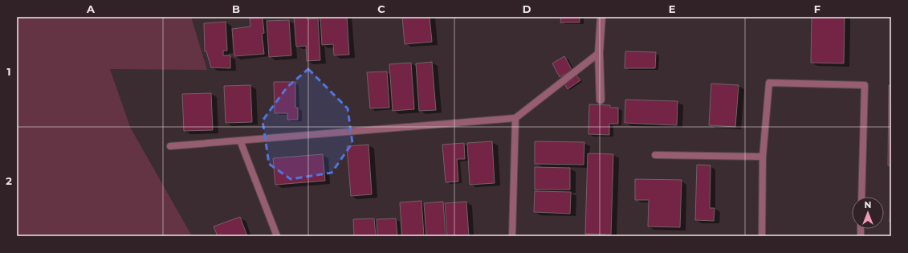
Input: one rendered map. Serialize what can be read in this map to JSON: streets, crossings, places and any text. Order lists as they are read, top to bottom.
{
  "north": "top",
  "grid": {
    "columns": [
      "A",
      "B",
      "C",
      "D",
      "E",
      "F"
    ],
    "rows": ["1", "2"]
  }
}
